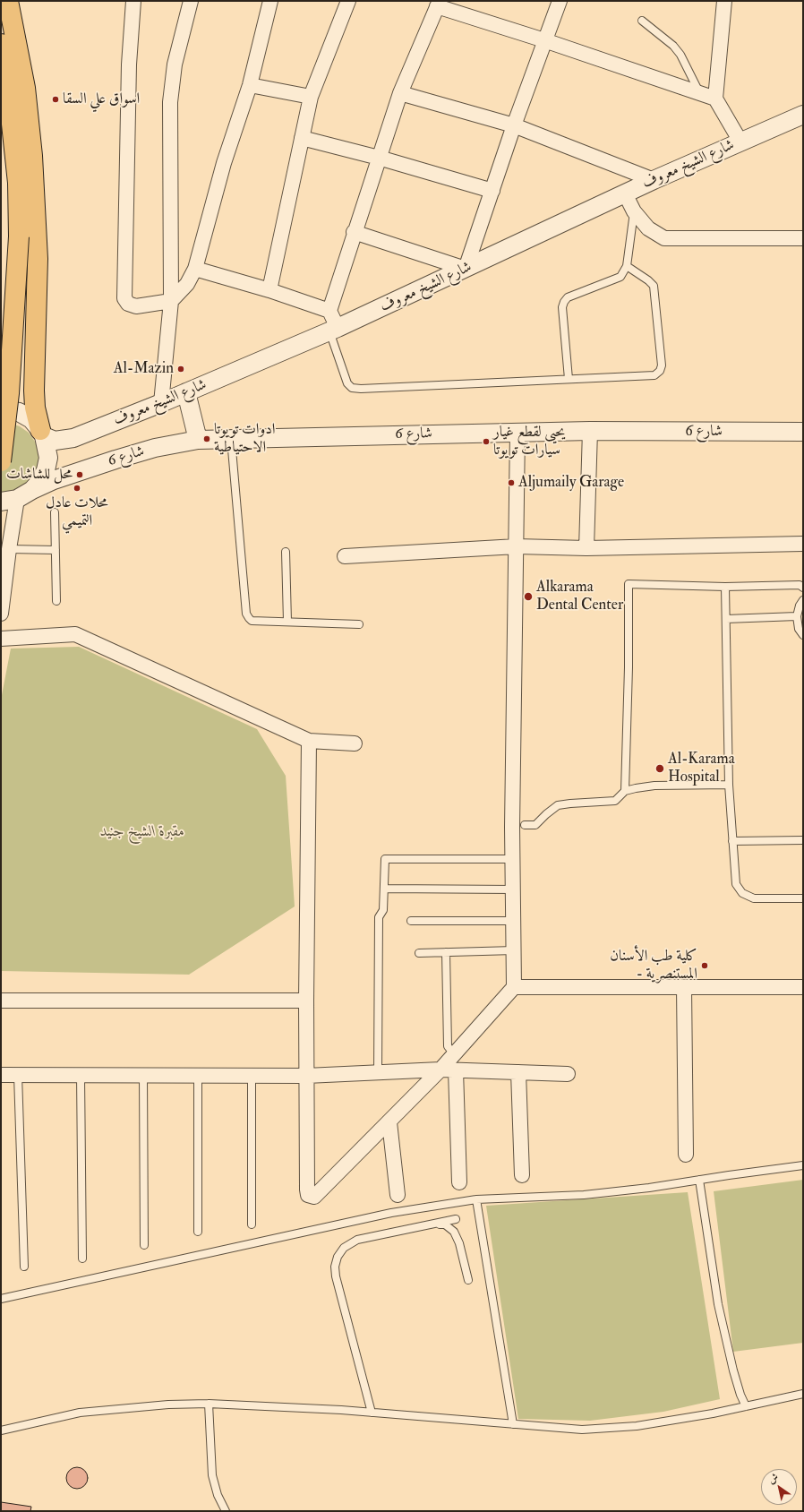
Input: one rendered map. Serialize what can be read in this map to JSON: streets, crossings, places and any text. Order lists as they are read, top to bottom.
{
  "streets": {
    "street": ["شارع الشيخ معروف", "شارع 6"]
  },
  "parks": ["مقبرة الشيخ جنيد"],
  "places": [
    "اسواق علي السقا",
    "Al-Mazin",
    "ادوات تويوتا الاحتياطية",
    "يحيى لقطع غيار سيارات تويوتا",
    "محل للشاشات",
    "Aljumaily Garage",
    "محلات عادل التميمي",
    "Alkarama Dental Center",
    "Al-Karama Hospital",
    "كلية طب الأسنان - المستنصرية"
  ],
  "north": "top left"
}
